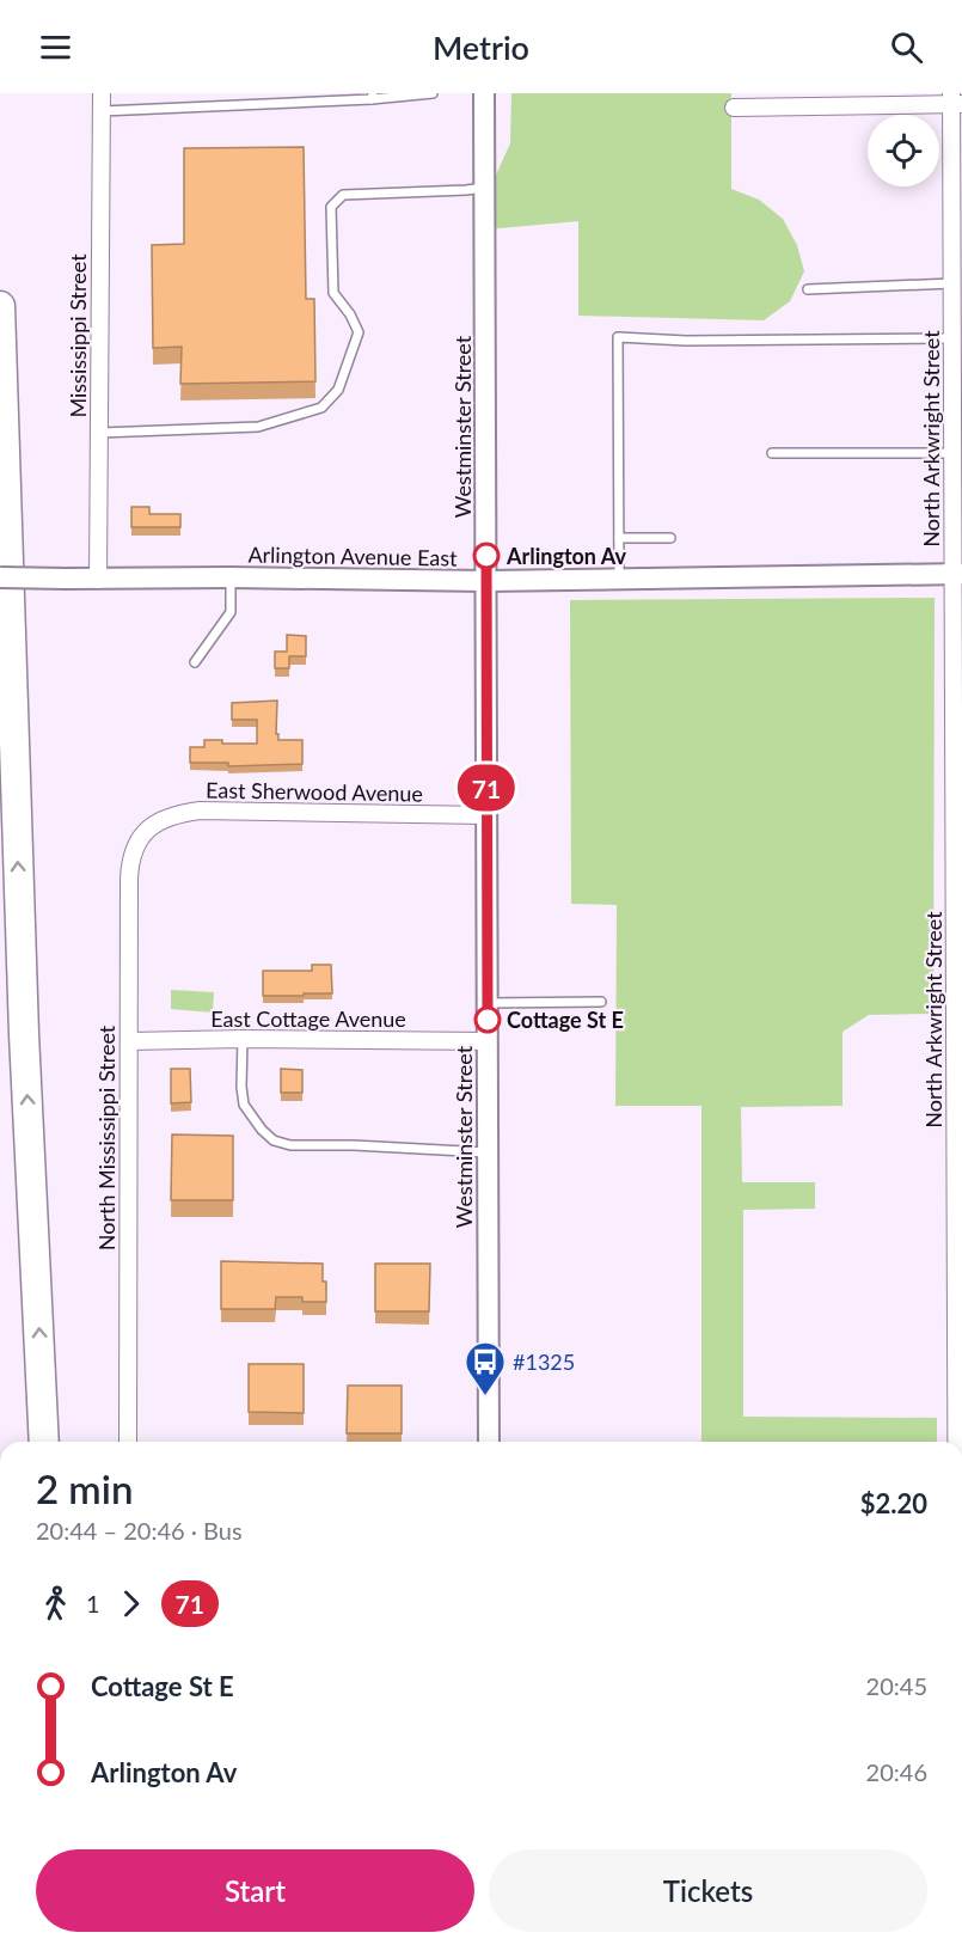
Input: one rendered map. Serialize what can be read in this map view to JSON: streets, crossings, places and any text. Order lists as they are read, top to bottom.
{
  "streets": {
    "street": [
      "Mississippi Street",
      "Westminster Street",
      "North Arkwright Street",
      "Arlington Avenue East",
      "East Sherwood Avenue",
      "East Cottage Avenue",
      "North Mississippi Street"
    ]
  },
  "crossings": [
    ["Mississippi Street", "Arlington Avenue East"],
    ["Westminster Street", "Arlington Avenue East"],
    ["Westminster Street", "East Sherwood Avenue"],
    ["Westminster Street", "East Cottage Avenue"],
    ["North Arkwright Street", "Arlington Avenue East"],
    ["East Sherwood Avenue", "North Mississippi Street"],
    ["East Cottage Avenue", "North Mississippi Street"]
  ],
  "places": {
    "other": ["Arlington Av", "Cottage St E"],
    "bus stop": ["#1325"]
  },
  "lines": ["bus line 71"],
  "page": {
    "header": "Metrio",
    "on_map": "71",
    "heading": ["2 min", "20:44 – 20:46 · Bus", "$2.20"],
    "legs": ["1", "71"],
    "list": [
      {
        "name": "Cottage St E",
        "value": "20:45"
      },
      {
        "name": "Arlington Av",
        "value": "20:46"
      }
    ],
    "buttons": ["Start", "Tickets"]
  }
}
